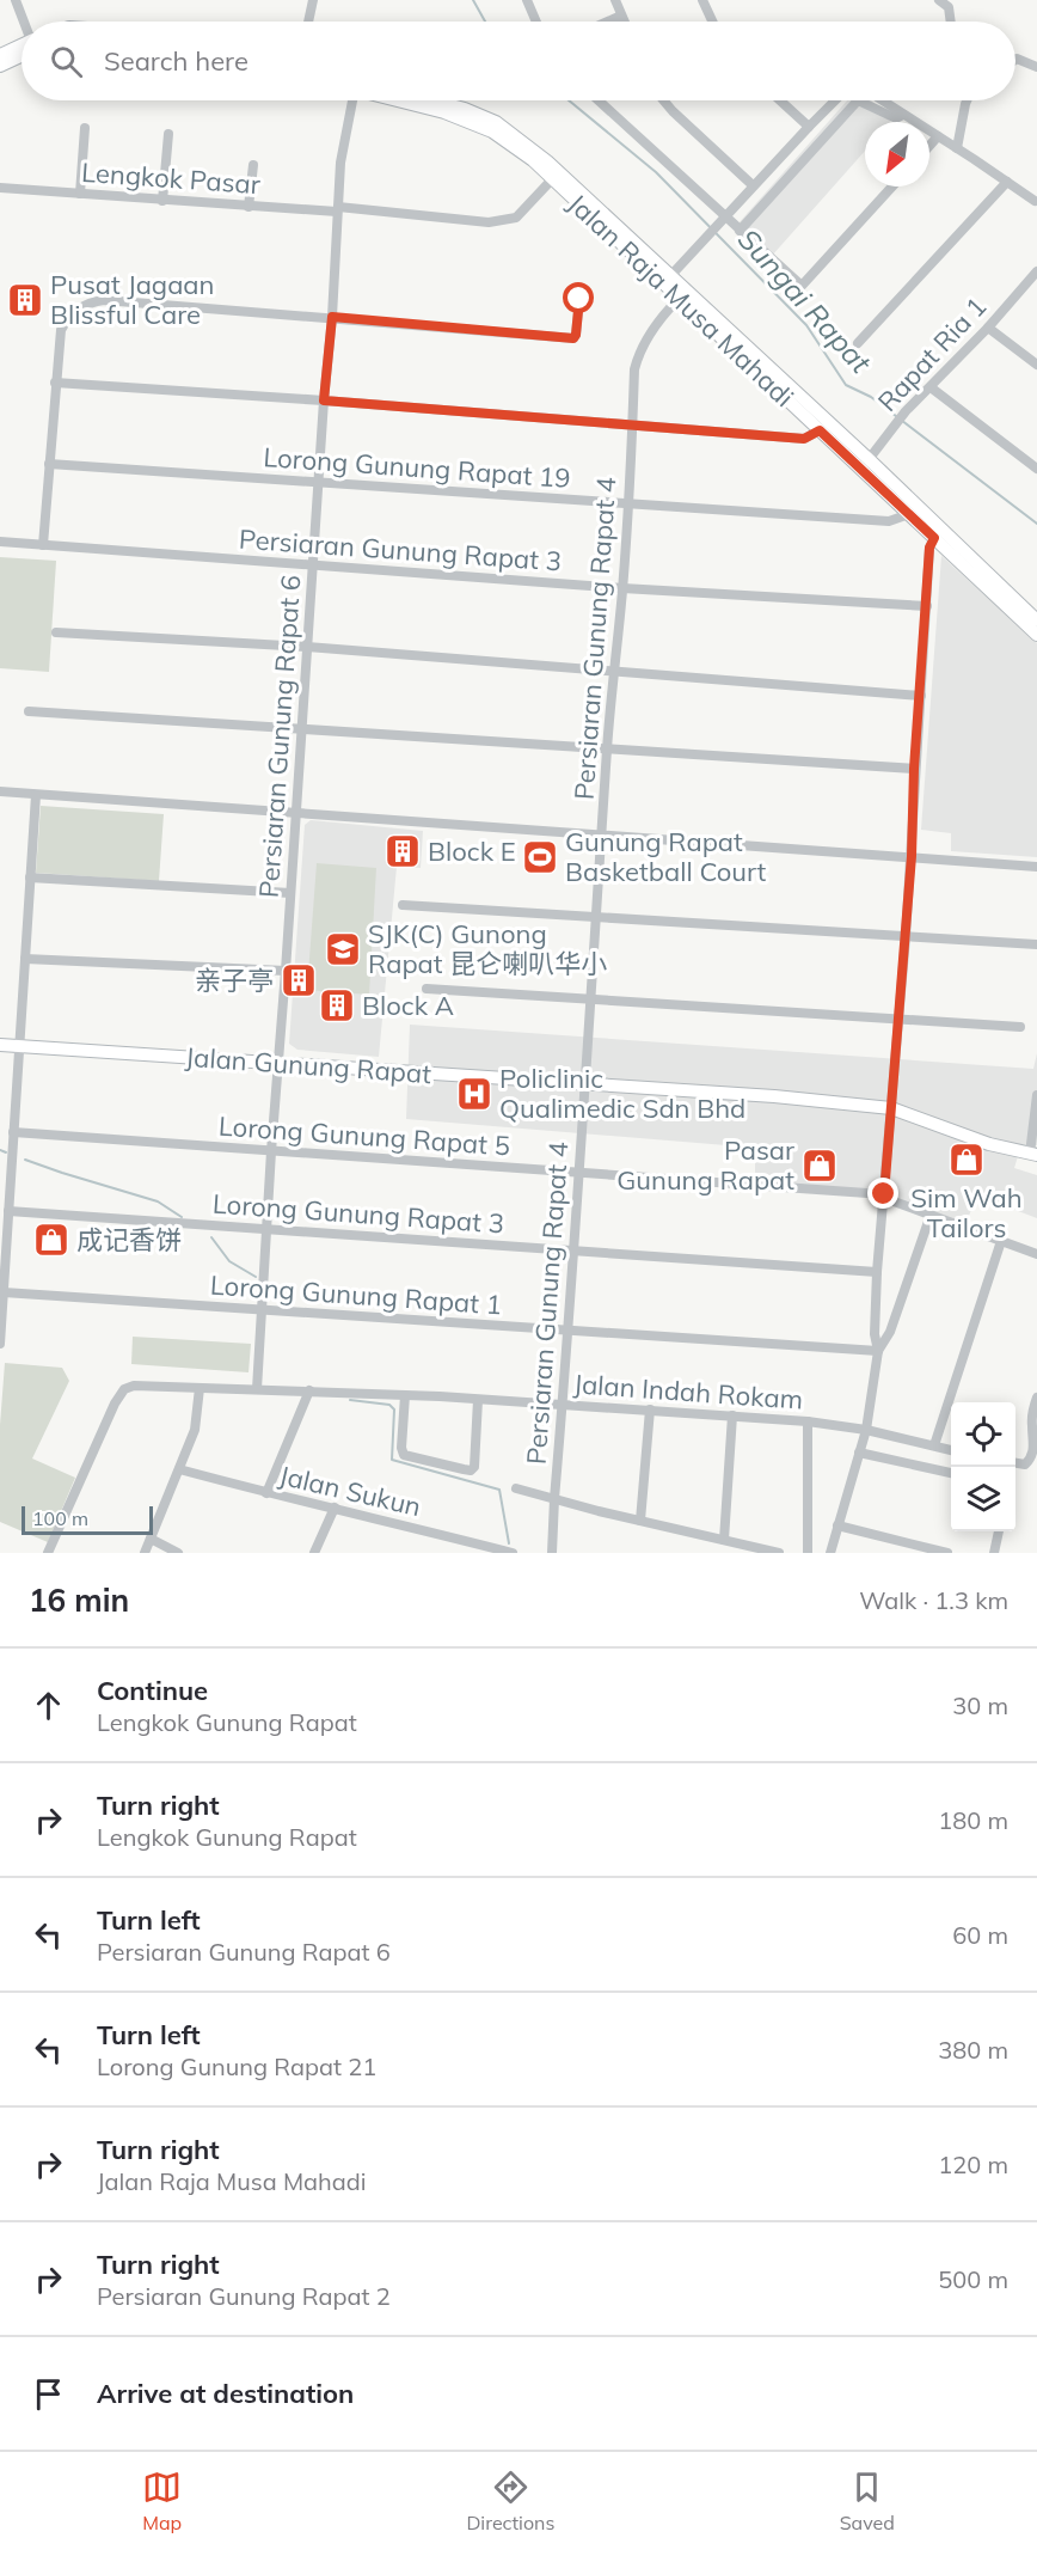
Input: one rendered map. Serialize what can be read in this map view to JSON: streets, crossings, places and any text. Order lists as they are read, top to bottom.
{
  "streets": {
    "main road": ["Jalan Raja Musa Mahadi", "Jalan Gunung Rapat"],
    "street": [
      "Lengkok Pasar",
      "Rapat Ria 1",
      "Lorong Gunung Rapat 19",
      "Persiaran Gunung Rapat 3",
      "Persiaran Gunung Rapat 4",
      "Persiaran Gunung Rapat 6",
      "Lorong Gunung Rapat 5",
      "Lorong Gunung Rapat 3",
      "Lorong Gunung Rapat 1",
      "Jalan Indah Rokam",
      "Jalan Sukun"
    ]
  },
  "crossings": [
    ["Lengkok Pasar", "Jalan Raja Musa Mahadi"],
    ["Lengkok Pasar", "Persiaran Gunung Rapat 6"],
    ["Jalan Raja Musa Mahadi", "Rapat Ria 1"],
    ["Jalan Raja Musa Mahadi", "Lorong Gunung Rapat 19"],
    ["Jalan Raja Musa Mahadi", "Persiaran Gunung Rapat 4"],
    ["Lorong Gunung Rapat 19", "Persiaran Gunung Rapat 4"],
    ["Lorong Gunung Rapat 19", "Persiaran Gunung Rapat 6"],
    ["Persiaran Gunung Rapat 3", "Persiaran Gunung Rapat 4"],
    ["Persiaran Gunung Rapat 3", "Persiaran Gunung Rapat 6"],
    ["Persiaran Gunung Rapat 4", "Jalan Gunung Rapat"],
    ["Persiaran Gunung Rapat 4", "Lorong Gunung Rapat 5"],
    ["Persiaran Gunung Rapat 4", "Lorong Gunung Rapat 3"],
    ["Persiaran Gunung Rapat 4", "Lorong Gunung Rapat 1"],
    ["Persiaran Gunung Rapat 4", "Jalan Indah Rokam"],
    ["Persiaran Gunung Rapat 6", "Jalan Gunung Rapat"],
    ["Persiaran Gunung Rapat 6", "Lorong Gunung Rapat 5"],
    ["Persiaran Gunung Rapat 6", "Lorong Gunung Rapat 3"],
    ["Persiaran Gunung Rapat 6", "Lorong Gunung Rapat 1"],
    ["Persiaran Gunung Rapat 6", "Jalan Indah Rokam"]
  ],
  "water": ["Sungai Rapat"],
  "places": {
    "building": [
      "Pusat Jagaan Blissful Care",
      "Block E",
      "亲子亭",
      "Block A"
    ],
    "sports": ["Gunung Rapat Basketball Court"],
    "school or university": ["SJK(C) Gunong Rapat 昆仑喇叭华小"],
    "hospital": ["Policlinic Qualimedic Sdn Bhd"],
    "shop": ["Sim Wah Tailors", "Pasar Gunung Rapat", "成记香饼"]
  },
  "scale_bar": "100 m",
  "north": "bottom left",
  "page": {
    "search": "Search here",
    "scale": "100 m",
    "heading": ["16 min", "Walk · 1.3 km"],
    "list": [
      ["Continue", "Lengkok Gunung Rapat", "30 m"],
      ["Turn right", "Lengkok Gunung Rapat", "180 m"],
      ["Turn left", "Persiaran Gunung Rapat 6", "60 m"],
      ["Turn left", "Lorong Gunung Rapat 21", "380 m"],
      ["Turn right", "Jalan Raja Musa Mahadi", "120 m"],
      ["Turn right", "Persiaran Gunung Rapat 2", "500 m"],
      "Arrive at destination"
    ],
    "nav": ["Map", "Directions", "Saved"]
  }
}
